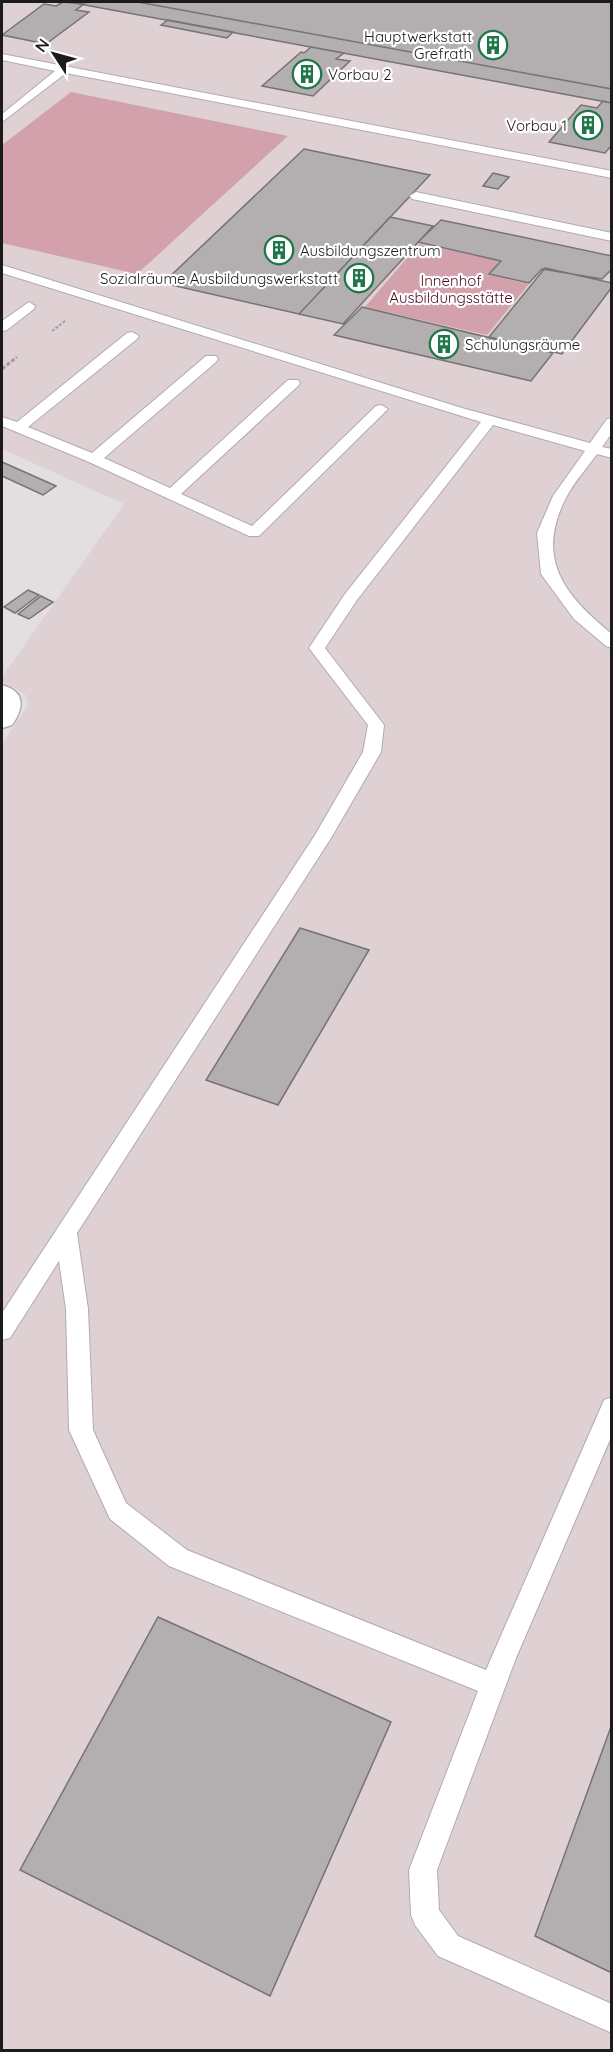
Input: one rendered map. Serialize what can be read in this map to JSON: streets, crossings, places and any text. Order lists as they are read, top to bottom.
{
  "parks": ["Innenhof Ausbildungsstätte"],
  "places": {
    "building": [
      "Hauptwerkstatt Grefrath",
      "Vorbau 2",
      "Vorbau 1",
      "Ausbildungszentrum",
      "Sozialräume Ausbildungswerkstatt",
      "Schulungsräume"
    ]
  },
  "north": "top left"
}
